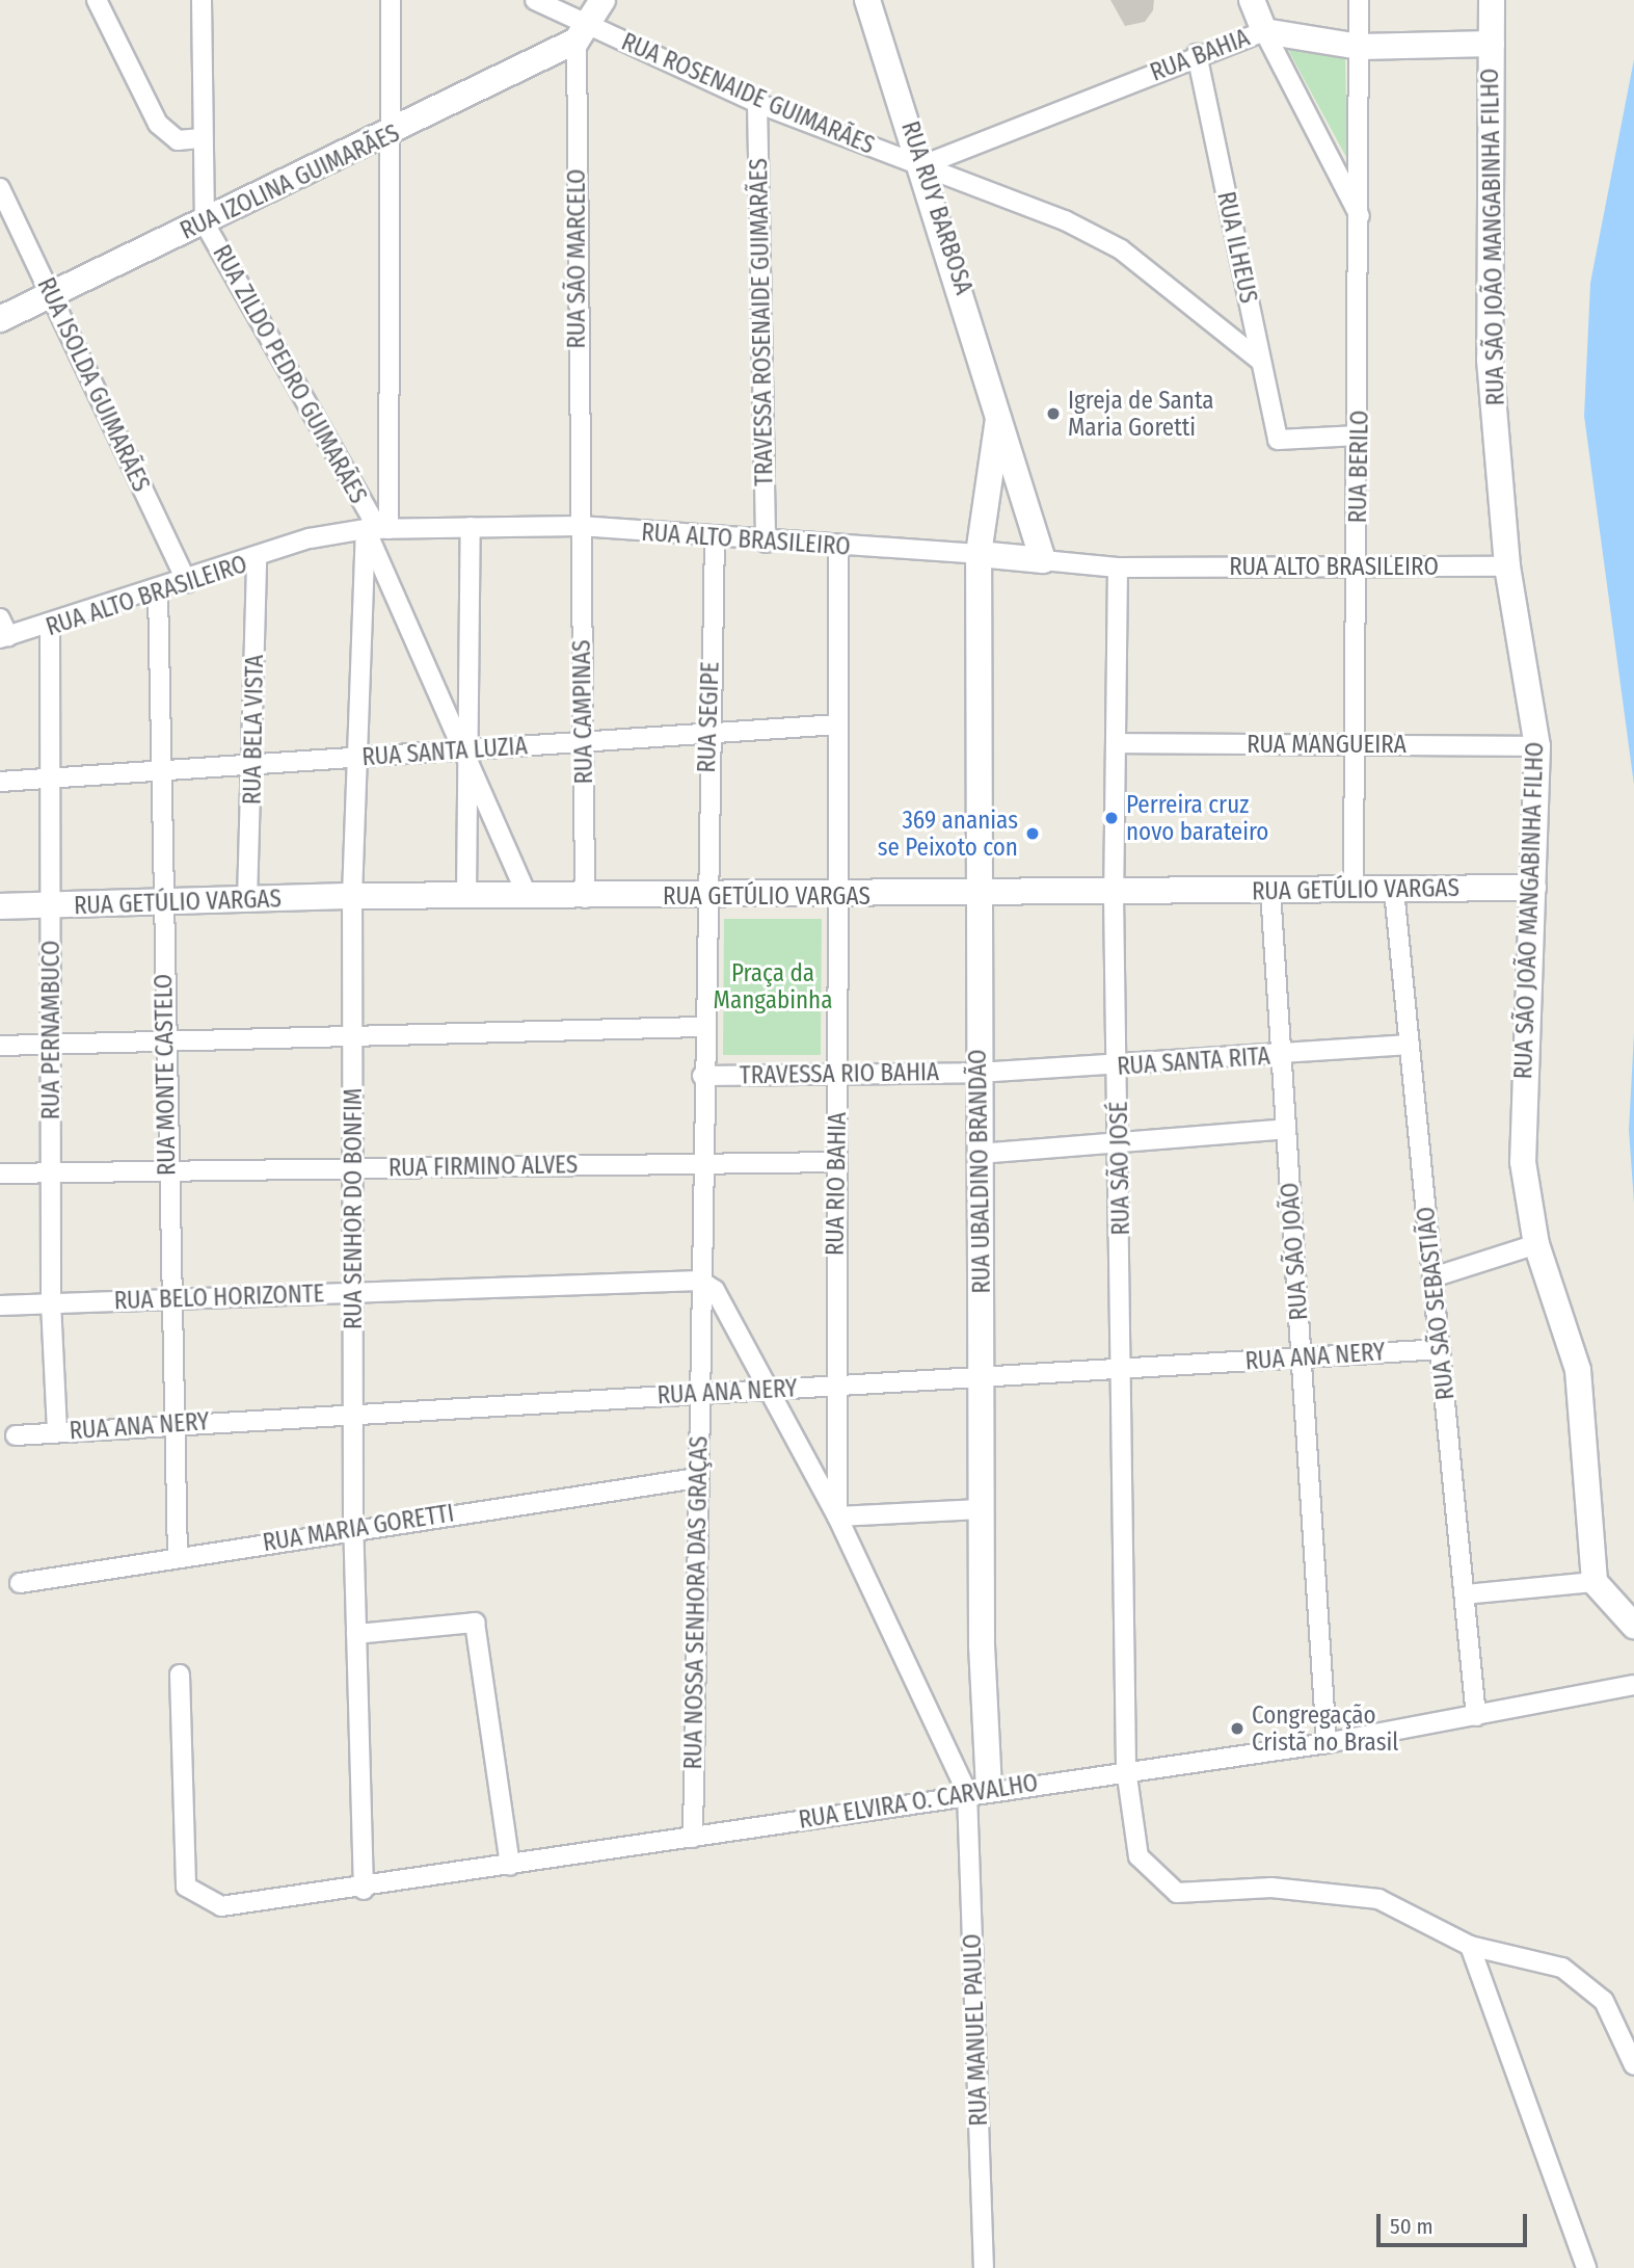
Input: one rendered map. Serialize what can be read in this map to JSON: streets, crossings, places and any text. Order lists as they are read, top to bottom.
{
  "streets": {
    "street": [
      "RUA BAHIA",
      "RUA ROSENAIDE GUIMARÃES",
      "RUA IZOLINA GUIMARÃES",
      "RUA RUY BARBOSA",
      "RUA SÃO JOÃO MANGABINHA FILHO",
      "RUA ILHEUS",
      "RUA SÃO MARCELO",
      "TRAVESSA ROSENAIDE GUIMARÃES",
      "RUA ZILDO PEDRO GUIMARÃES",
      "RUA ISOLDA GUIMARÃES",
      "RUA BERILO",
      "RUA ALTO BRASILEIRO",
      "RUA CAMPINAS",
      "RUA SEGIPE",
      "RUA BELA VISTA",
      "RUA MANGUEIRA",
      "RUA SANTA LUZIA",
      "RUA GETÚLIO VARGAS",
      "RUA PERNAMBUCO",
      "RUA SANTA RITA",
      "TRAVESSA RIO BAHIA",
      "RUA MONTE CASTELO",
      "RUA FIRMINO ALVES",
      "RUA SÃO JOSÉ",
      "RUA UBALDINO BRANDÃO",
      "RUA RIO BAHIA",
      "RUA SENHOR DO BONFIM",
      "RUA SÃO JOÃO",
      "RUA BELO HORIZONTE",
      "RUA SÃO SEBASTIÃO",
      "RUA ANA NERY",
      "RUA MARIA GORETTI",
      "RUA NOSSA SENHORA DAS GRAÇAS",
      "RUA ELVIRA O. CARVALHO",
      "RUA MANUEL PAULO"
    ]
  },
  "crossings": [
    ["RUA BAHIA", "RUA ROSENAIDE GUIMARÃES"],
    ["RUA BAHIA", "RUA RUY BARBOSA"],
    ["RUA BAHIA", "RUA SÃO JOÃO MANGABINHA FILHO"],
    ["RUA BAHIA", "RUA ILHEUS"],
    ["RUA BAHIA", "RUA BERILO"],
    ["RUA ROSENAIDE GUIMARÃES", "RUA IZOLINA GUIMARÃES"],
    ["RUA ROSENAIDE GUIMARÃES", "RUA RUY BARBOSA"],
    ["RUA ROSENAIDE GUIMARÃES", "RUA ILHEUS"],
    ["RUA ROSENAIDE GUIMARÃES", "RUA SÃO MARCELO"],
    ["RUA ROSENAIDE GUIMARÃES", "TRAVESSA ROSENAIDE GUIMARÃES"],
    ["RUA IZOLINA GUIMARÃES", "RUA SÃO MARCELO"],
    ["RUA IZOLINA GUIMARÃES", "RUA ZILDO PEDRO GUIMARÃES"],
    ["RUA IZOLINA GUIMARÃES", "RUA ISOLDA GUIMARÃES"],
    ["RUA IZOLINA GUIMARÃES", "RUA SENHOR DO BONFIM"],
    ["RUA RUY BARBOSA", "RUA ALTO BRASILEIRO"],
    ["RUA RUY BARBOSA", "RUA UBALDINO BRANDÃO"],
    ["RUA SÃO JOÃO MANGABINHA FILHO", "RUA ALTO BRASILEIRO"],
    ["RUA SÃO JOÃO MANGABINHA FILHO", "RUA MANGUEIRA"],
    ["RUA SÃO JOÃO MANGABINHA FILHO", "RUA GETÚLIO VARGAS"],
    ["RUA ILHEUS", "RUA BERILO"],
    ["RUA SÃO MARCELO", "RUA ALTO BRASILEIRO"],
    ["RUA SÃO MARCELO", "RUA CAMPINAS"],
    ["TRAVESSA ROSENAIDE GUIMARÃES", "RUA ALTO BRASILEIRO"],
    ["RUA ZILDO PEDRO GUIMARÃES", "RUA ALTO BRASILEIRO"],
    ["RUA ZILDO PEDRO GUIMARÃES", "RUA SANTA LUZIA"],
    ["RUA ZILDO PEDRO GUIMARÃES", "RUA GETÚLIO VARGAS"],
    ["RUA ZILDO PEDRO GUIMARÃES", "RUA SENHOR DO BONFIM"],
    ["RUA ISOLDA GUIMARÃES", "RUA ALTO BRASILEIRO"],
    ["RUA BERILO", "RUA ALTO BRASILEIRO"],
    ["RUA BERILO", "RUA MANGUEIRA"],
    ["RUA BERILO", "RUA GETÚLIO VARGAS"],
    ["RUA ALTO BRASILEIRO", "RUA CAMPINAS"],
    ["RUA ALTO BRASILEIRO", "RUA SEGIPE"],
    ["RUA ALTO BRASILEIRO", "RUA BELA VISTA"],
    ["RUA ALTO BRASILEIRO", "RUA PERNAMBUCO"],
    ["RUA ALTO BRASILEIRO", "RUA MONTE CASTELO"],
    ["RUA ALTO BRASILEIRO", "RUA SÃO JOSÉ"],
    ["RUA ALTO BRASILEIRO", "RUA UBALDINO BRANDÃO"],
    ["RUA ALTO BRASILEIRO", "RUA RIO BAHIA"],
    ["RUA ALTO BRASILEIRO", "RUA SENHOR DO BONFIM"],
    ["RUA CAMPINAS", "RUA SANTA LUZIA"],
    ["RUA CAMPINAS", "RUA GETÚLIO VARGAS"],
    ["RUA SEGIPE", "RUA SANTA LUZIA"],
    ["RUA SEGIPE", "RUA GETÚLIO VARGAS"],
    ["RUA SEGIPE", "RUA NOSSA SENHORA DAS GRAÇAS"],
    ["RUA BELA VISTA", "RUA SANTA LUZIA"],
    ["RUA BELA VISTA", "RUA GETÚLIO VARGAS"],
    ["RUA MANGUEIRA", "RUA SÃO JOSÉ"],
    ["RUA SANTA LUZIA", "RUA PERNAMBUCO"],
    ["RUA SANTA LUZIA", "RUA MONTE CASTELO"],
    ["RUA SANTA LUZIA", "RUA RIO BAHIA"],
    ["RUA SANTA LUZIA", "RUA SENHOR DO BONFIM"],
    ["RUA GETÚLIO VARGAS", "RUA PERNAMBUCO"],
    ["RUA GETÚLIO VARGAS", "RUA MONTE CASTELO"],
    ["RUA GETÚLIO VARGAS", "RUA SÃO JOSÉ"],
    ["RUA GETÚLIO VARGAS", "RUA UBALDINO BRANDÃO"],
    ["RUA GETÚLIO VARGAS", "RUA RIO BAHIA"],
    ["RUA GETÚLIO VARGAS", "RUA SENHOR DO BONFIM"],
    ["RUA GETÚLIO VARGAS", "RUA SÃO JOÃO"],
    ["RUA GETÚLIO VARGAS", "RUA SÃO SEBASTIÃO"],
    ["RUA GETÚLIO VARGAS", "RUA NOSSA SENHORA DAS GRAÇAS"],
    ["RUA PERNAMBUCO", "RUA FIRMINO ALVES"],
    ["RUA PERNAMBUCO", "RUA BELO HORIZONTE"],
    ["RUA PERNAMBUCO", "RUA ANA NERY"],
    ["RUA SANTA RITA", "TRAVESSA RIO BAHIA"],
    ["RUA SANTA RITA", "RUA SÃO JOSÉ"],
    ["RUA SANTA RITA", "RUA UBALDINO BRANDÃO"],
    ["RUA SANTA RITA", "RUA SÃO JOÃO"],
    ["RUA SANTA RITA", "RUA SÃO SEBASTIÃO"],
    ["TRAVESSA RIO BAHIA", "RUA UBALDINO BRANDÃO"],
    ["TRAVESSA RIO BAHIA", "RUA RIO BAHIA"],
    ["TRAVESSA RIO BAHIA", "RUA NOSSA SENHORA DAS GRAÇAS"],
    ["RUA MONTE CASTELO", "RUA FIRMINO ALVES"],
    ["RUA MONTE CASTELO", "RUA BELO HORIZONTE"],
    ["RUA MONTE CASTELO", "RUA ANA NERY"],
    ["RUA MONTE CASTELO", "RUA MARIA GORETTI"],
    ["RUA FIRMINO ALVES", "RUA RIO BAHIA"],
    ["RUA FIRMINO ALVES", "RUA SENHOR DO BONFIM"],
    ["RUA FIRMINO ALVES", "RUA NOSSA SENHORA DAS GRAÇAS"],
    ["RUA SÃO JOSÉ", "RUA ANA NERY"],
    ["RUA SÃO JOSÉ", "RUA ELVIRA O. CARVALHO"],
    ["RUA UBALDINO BRANDÃO", "RUA RIO BAHIA"],
    ["RUA UBALDINO BRANDÃO", "RUA ANA NERY"],
    ["RUA UBALDINO BRANDÃO", "RUA ELVIRA O. CARVALHO"],
    ["RUA UBALDINO BRANDÃO", "RUA MANUEL PAULO"],
    ["RUA RIO BAHIA", "RUA ANA NERY"],
    ["RUA RIO BAHIA", "RUA ELVIRA O. CARVALHO"],
    ["RUA RIO BAHIA", "RUA MANUEL PAULO"],
    ["RUA SENHOR DO BONFIM", "RUA BELO HORIZONTE"],
    ["RUA SENHOR DO BONFIM", "RUA ANA NERY"],
    ["RUA SENHOR DO BONFIM", "RUA MARIA GORETTI"],
    ["RUA SENHOR DO BONFIM", "RUA ELVIRA O. CARVALHO"],
    ["RUA SÃO JOÃO", "RUA ANA NERY"],
    ["RUA SÃO JOÃO", "RUA ELVIRA O. CARVALHO"],
    ["RUA BELO HORIZONTE", "RUA NOSSA SENHORA DAS GRAÇAS"],
    ["RUA SÃO SEBASTIÃO", "RUA ANA NERY"],
    ["RUA SÃO SEBASTIÃO", "RUA ELVIRA O. CARVALHO"],
    ["RUA ANA NERY", "RUA NOSSA SENHORA DAS GRAÇAS"],
    ["RUA MARIA GORETTI", "RUA NOSSA SENHORA DAS GRAÇAS"],
    ["RUA NOSSA SENHORA DAS GRAÇAS", "RUA ELVIRA O. CARVALHO"],
    ["RUA ELVIRA O. CARVALHO", "RUA MANUEL PAULO"]
  ],
  "parks": ["Praça da Mangabinha"],
  "places": [
    "Igreja de Santa Maria Goretti",
    "Perreira cruz novo barateiro",
    "369 ananias se Peixoto con",
    "Congregação Cristã no Brasil"
  ],
  "scale_bar": "50 m"
}
